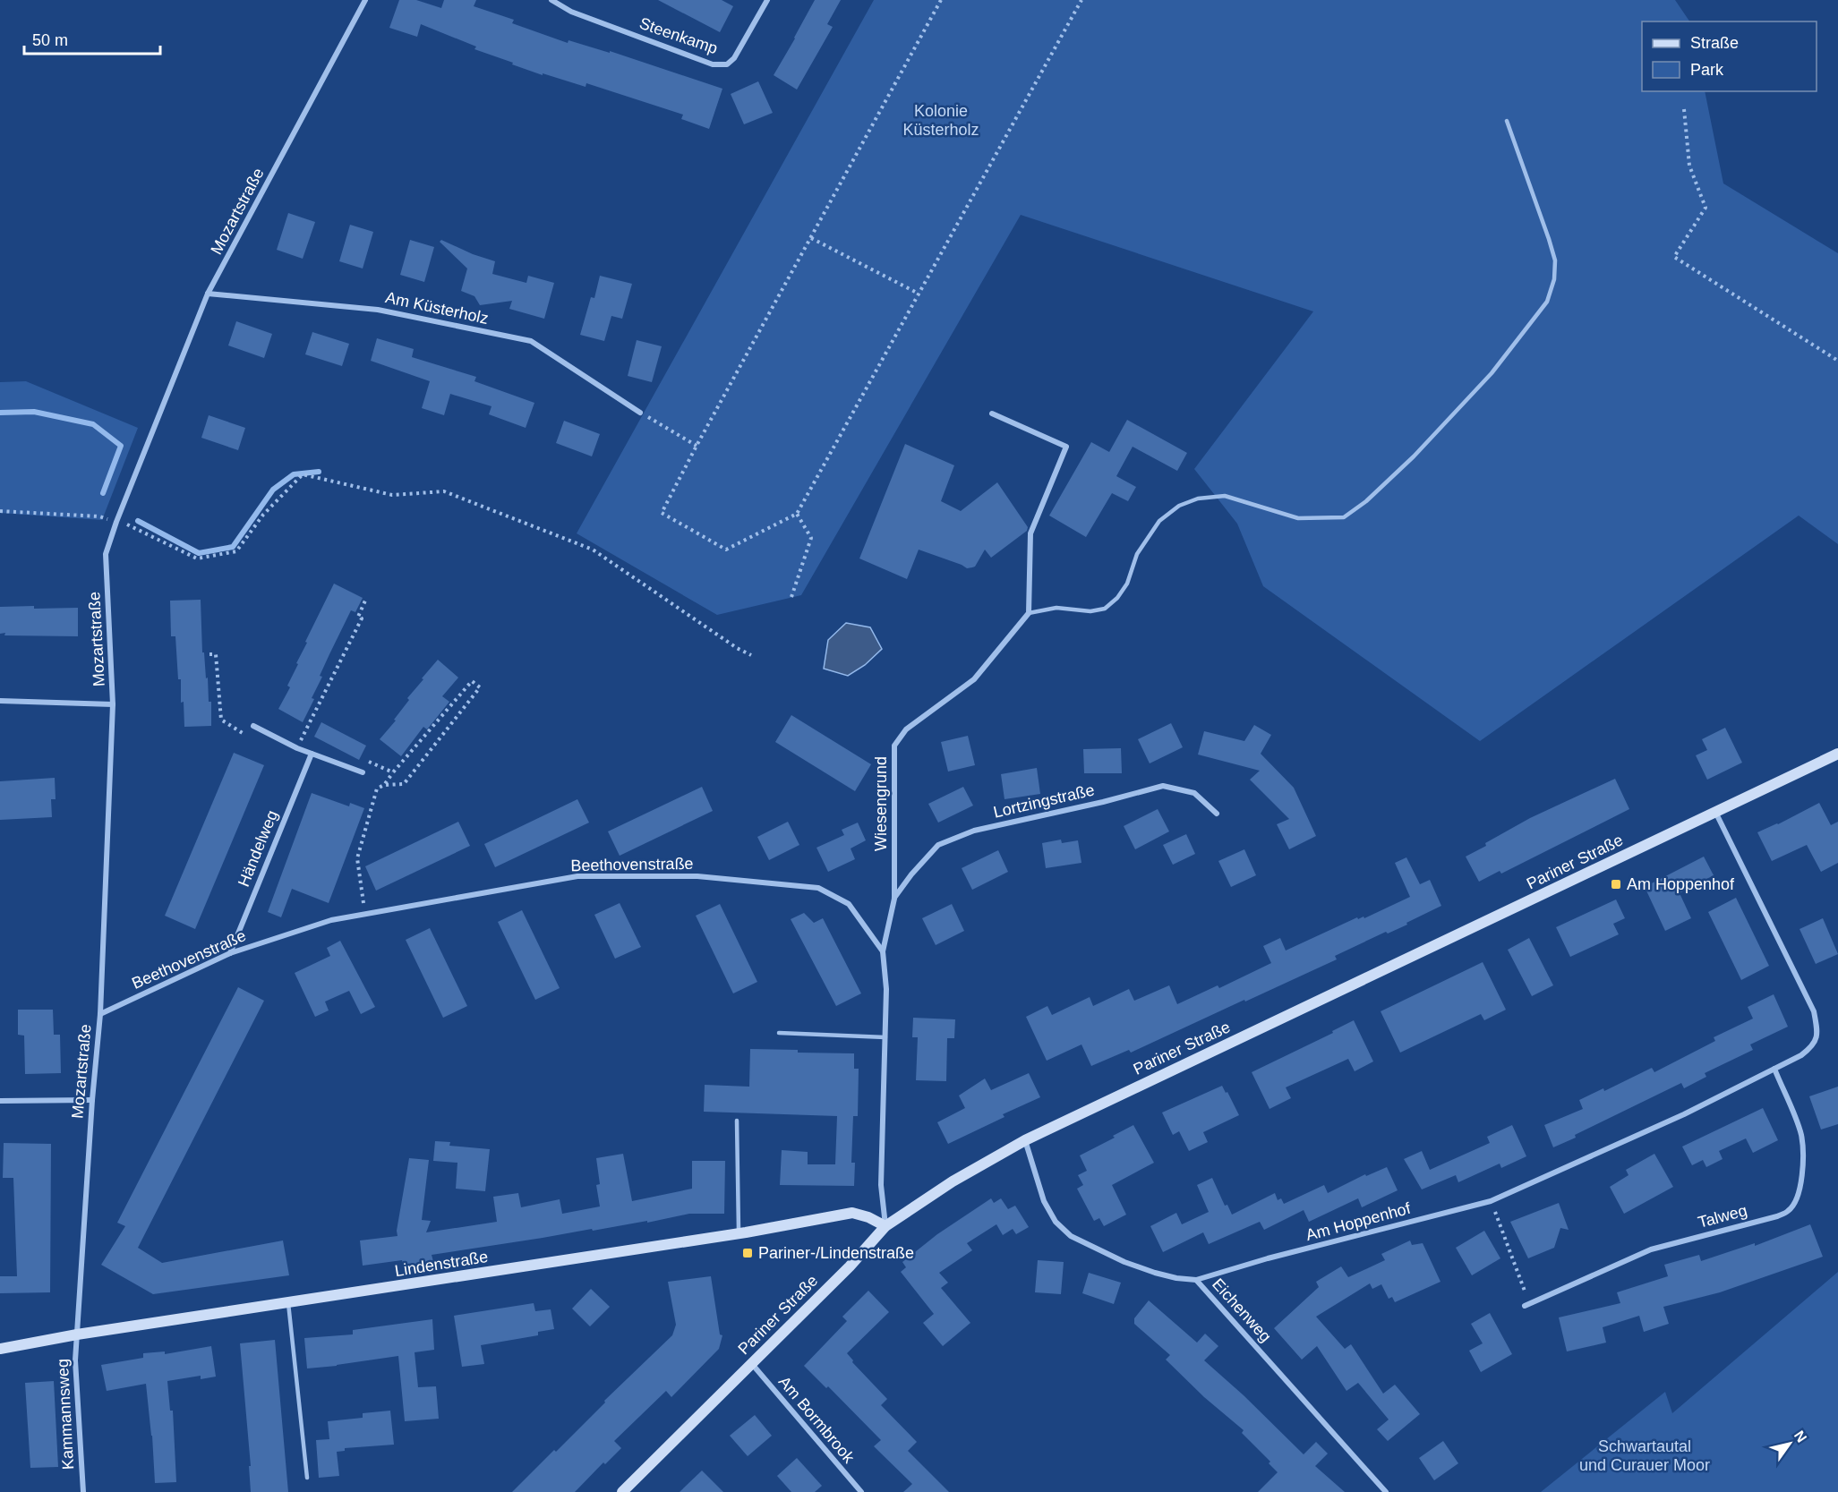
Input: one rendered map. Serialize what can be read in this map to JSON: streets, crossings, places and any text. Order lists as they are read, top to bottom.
{
  "streets": {
    "street": [
      "Steenkamp",
      "Mozartstraße",
      "Am Küsterholz",
      "Lortzingstraße",
      "Wiesengrund",
      "Händelweg",
      "Pariner Straße",
      "Beethovenstraße",
      "Talweg",
      "Am Hoppenhof",
      "Lindenstraße",
      "Eichenweg",
      "Kammannsweg",
      "Am Bormbrook"
    ]
  },
  "crossings": [
    ["Mozartstraße", "Am Küsterholz"],
    ["Mozartstraße", "Beethovenstraße"],
    ["Mozartstraße", "Lindenstraße"],
    ["Mozartstraße", "Kammannsweg"],
    ["Lortzingstraße", "Wiesengrund"],
    ["Wiesengrund", "Beethovenstraße"],
    ["Händelweg", "Beethovenstraße"],
    ["Pariner Straße", "Am Hoppenhof"],
    ["Pariner Straße", "Lindenstraße"],
    ["Pariner Straße", "Eichenweg"],
    ["Pariner Straße", "Am Bormbrook"],
    ["Talweg", "Am Hoppenhof"],
    ["Am Hoppenhof", "Eichenweg"],
    ["Lindenstraße", "Kammannsweg"]
  ],
  "parks": ["Kolonie Küsterholz", "Schwartautal und Curauer Moor"],
  "places": {
    "transit": ["Am Hoppenhof", "Pariner-/Lindenstraße"]
  },
  "legend": ["Straße", "Park"],
  "scale_bar": "50 m",
  "north": "top right"
}
